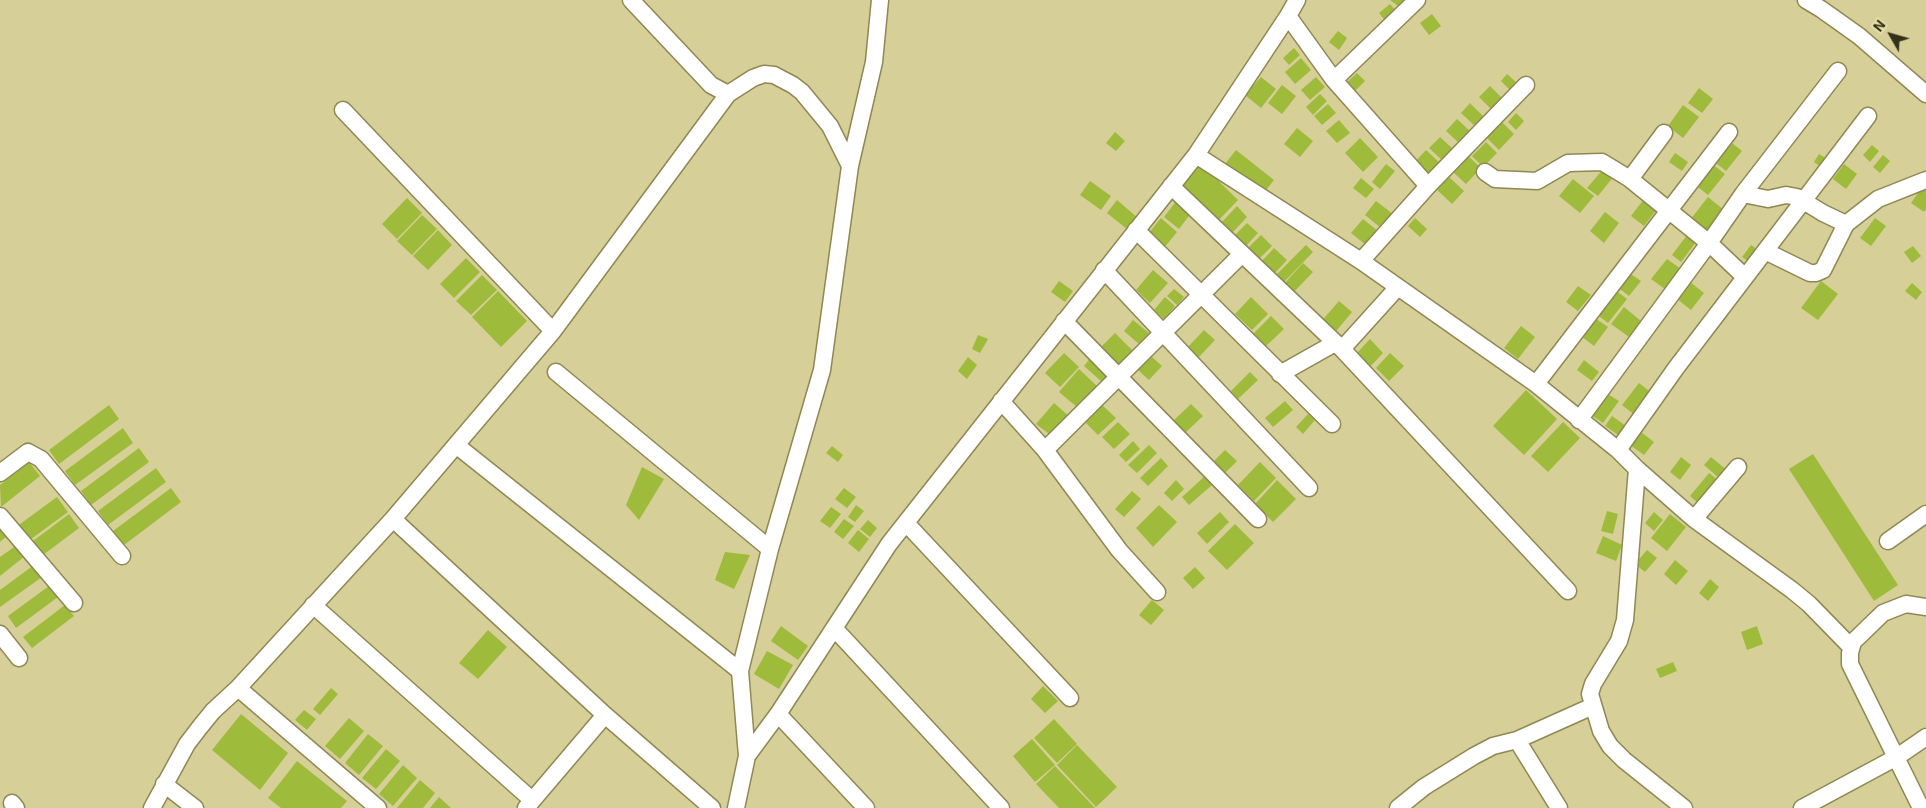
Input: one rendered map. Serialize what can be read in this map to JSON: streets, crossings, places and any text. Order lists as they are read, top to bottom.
{
  "north": "top left"
}
